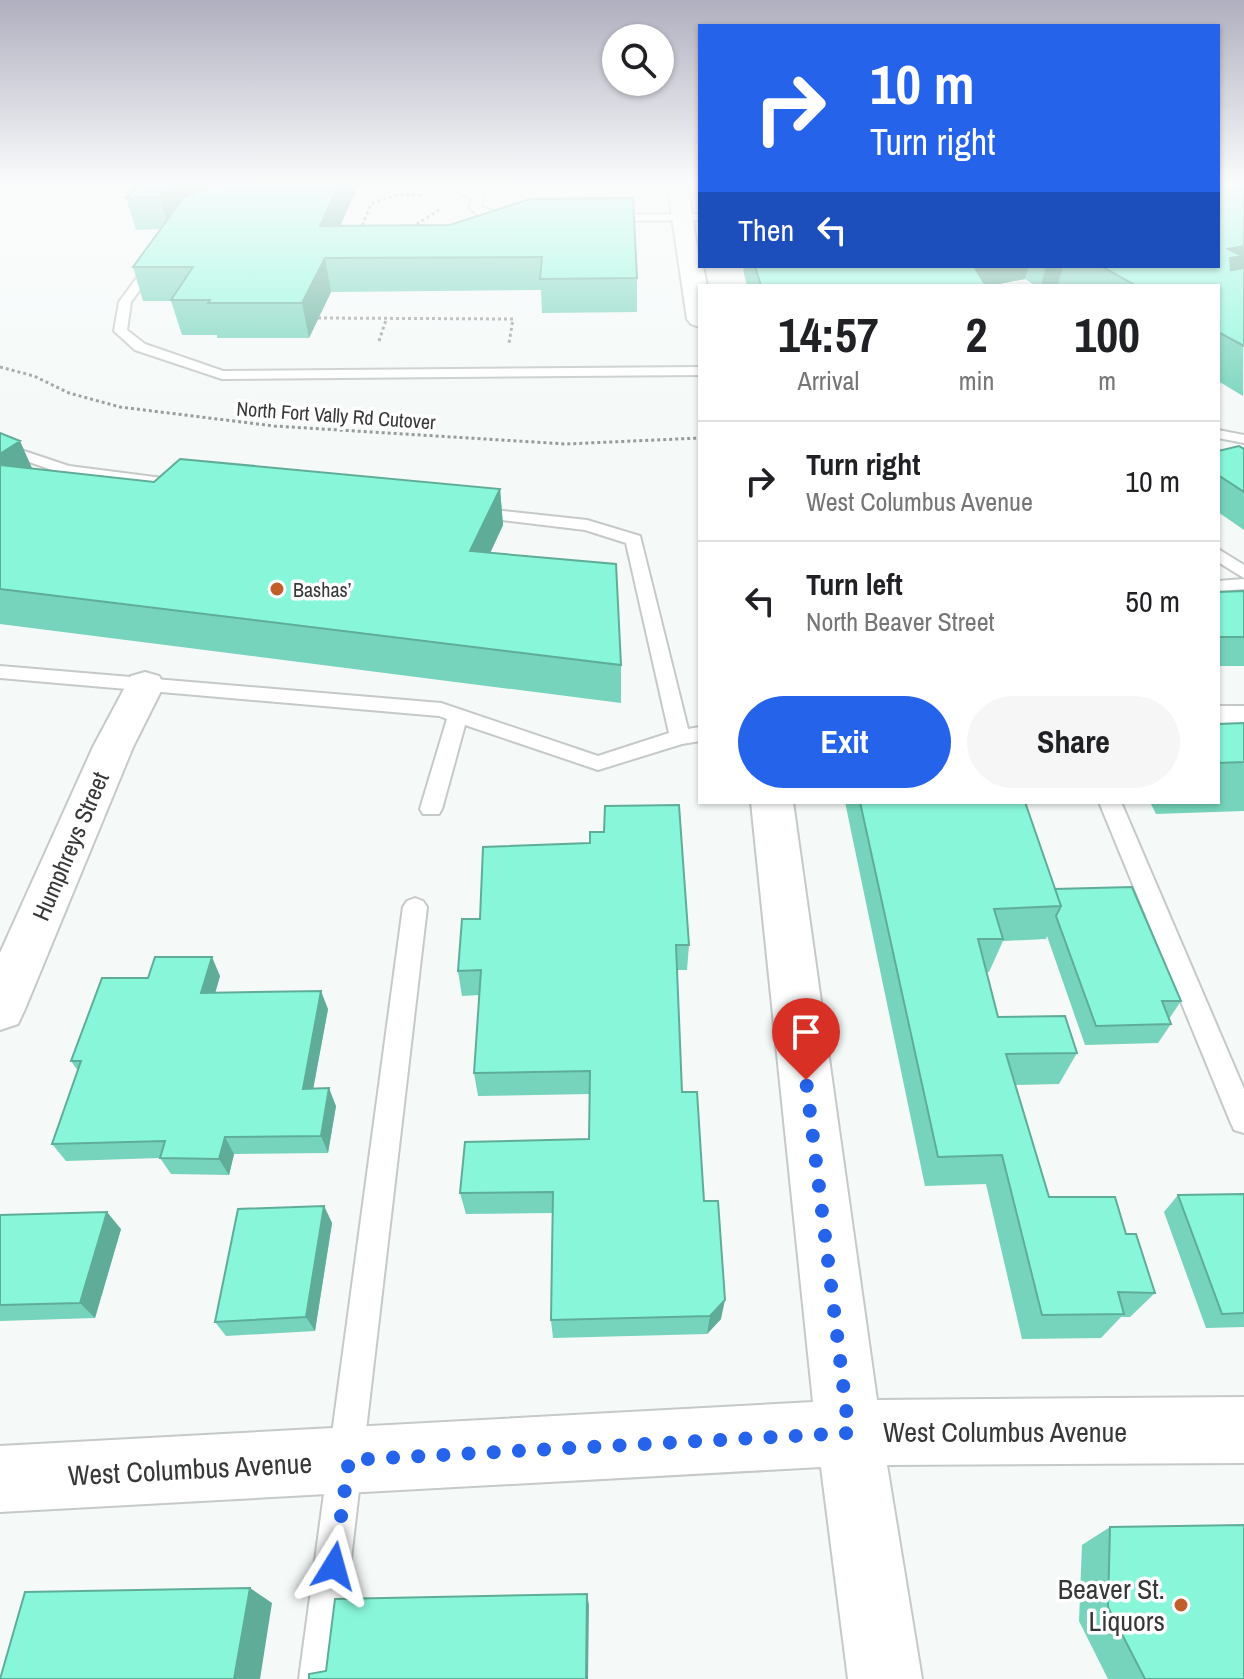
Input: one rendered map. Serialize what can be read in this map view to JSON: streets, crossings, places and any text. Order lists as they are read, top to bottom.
{
  "streets": {
    "street": ["Humphreys Street", "West Columbus Avenue"],
    "path": ["North Fort Vally Rd Cutover"]
  },
  "places": ["Bashas’", "Beaver St. Liquors"],
  "page": {
    "turn": ["10 m", "Turn right"],
    "then": "Then",
    "eta": [
      "14:57",
      "Arrival",
      "2",
      "min",
      "100",
      "m"
    ],
    "list": [
      {
        "name": "Turn right",
        "note": "West Columbus Avenue",
        "value": "10 m"
      },
      {
        "name": "Turn left",
        "note": "North Beaver Street",
        "value": "50 m"
      }
    ],
    "buttons": ["Exit", "Share"]
  }
}
